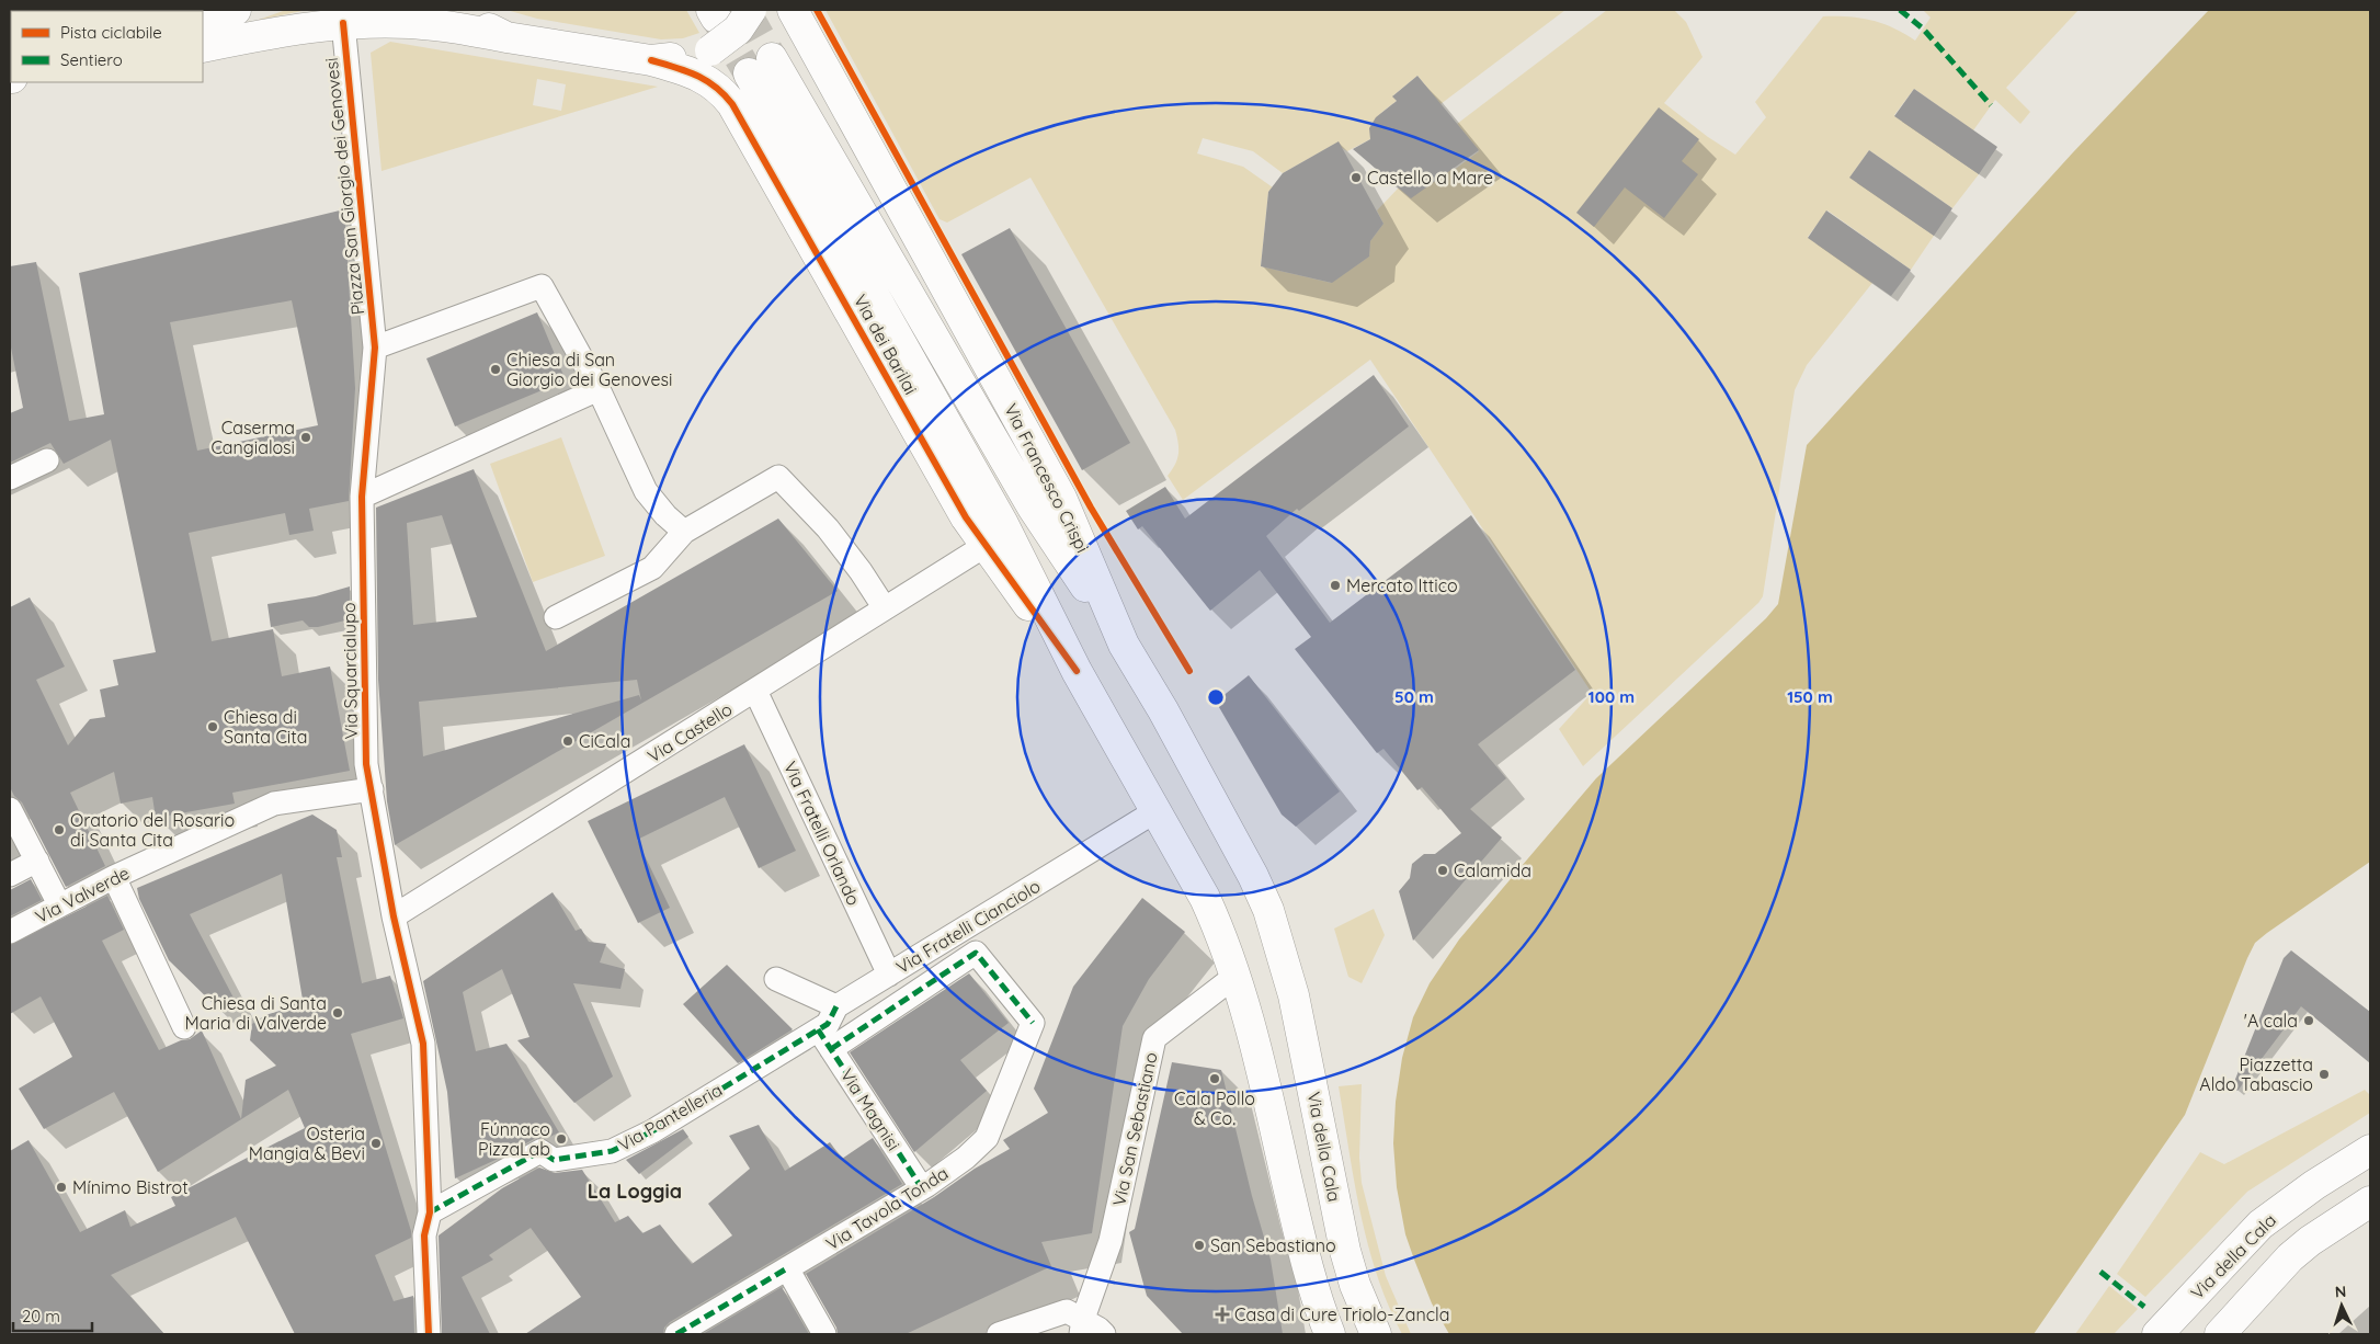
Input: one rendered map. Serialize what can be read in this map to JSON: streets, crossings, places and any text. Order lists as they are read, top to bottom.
{
  "streets": {
    "main road": ["Via dei Barilai", "Via Francesco Crispi", "Via della Cala"],
    "street": [
      "Piazza San Giorgio dei Genovesi",
      "Via Squarcialupo",
      "Via Castello",
      "Via Fratelli Orlando",
      "Via Valverde",
      "Via Fratelli Cianciolo",
      "Via Magnisi",
      "Via Pantelleria",
      "Via San Sebastiano",
      "Via Tavola Tonda"
    ]
  },
  "crossings": [
    ["Piazza San Giorgio dei Genovesi", "Via Squarcialupo"],
    ["Via dei Barilai", "Via Castello"],
    ["Via Francesco Crispi", "Via della Cala"],
    ["Via Squarcialupo", "Via Castello"],
    ["Via Squarcialupo", "Via Valverde"],
    ["Via Squarcialupo", "Via Pantelleria"],
    ["Via Castello", "Via Fratelli Orlando"],
    ["Via Fratelli Orlando", "Via Fratelli Cianciolo"],
    ["Via Fratelli Cianciolo", "Via Pantelleria"],
    ["Via Magnisi", "Via Pantelleria"],
    ["Via Magnisi", "Via Tavola Tonda"]
  ],
  "districts": ["La Loggia"],
  "places": {
    "other": [
      "Castello a Mare",
      "Chiesa di San Giorgio dei Genovesi",
      "Caserma Cangialosi",
      "Mercato Ittico",
      "Chiesa di Santa Cita",
      "CiCala",
      "Oratorio del Rosario di Santa Cita",
      "Calamida",
      "Chiesa di Santa Maria di Valverde",
      "'A cala",
      "Piazzetta Aldo Tabascio",
      "Cala Pollo & Co.",
      "Fúnnaco PizzaLab",
      "Osteria Mangia & Bevi",
      "Mínimo Bistrot",
      "San Sebastiano"
    ],
    "health": ["Casa di Cure Triolo-Zancla"]
  },
  "legend": ["Pista ciclabile", "Sentiero"],
  "scale_bar": "20 m",
  "north": "top",
  "rings": ["50 m", "100 m", "150 m"]
}
